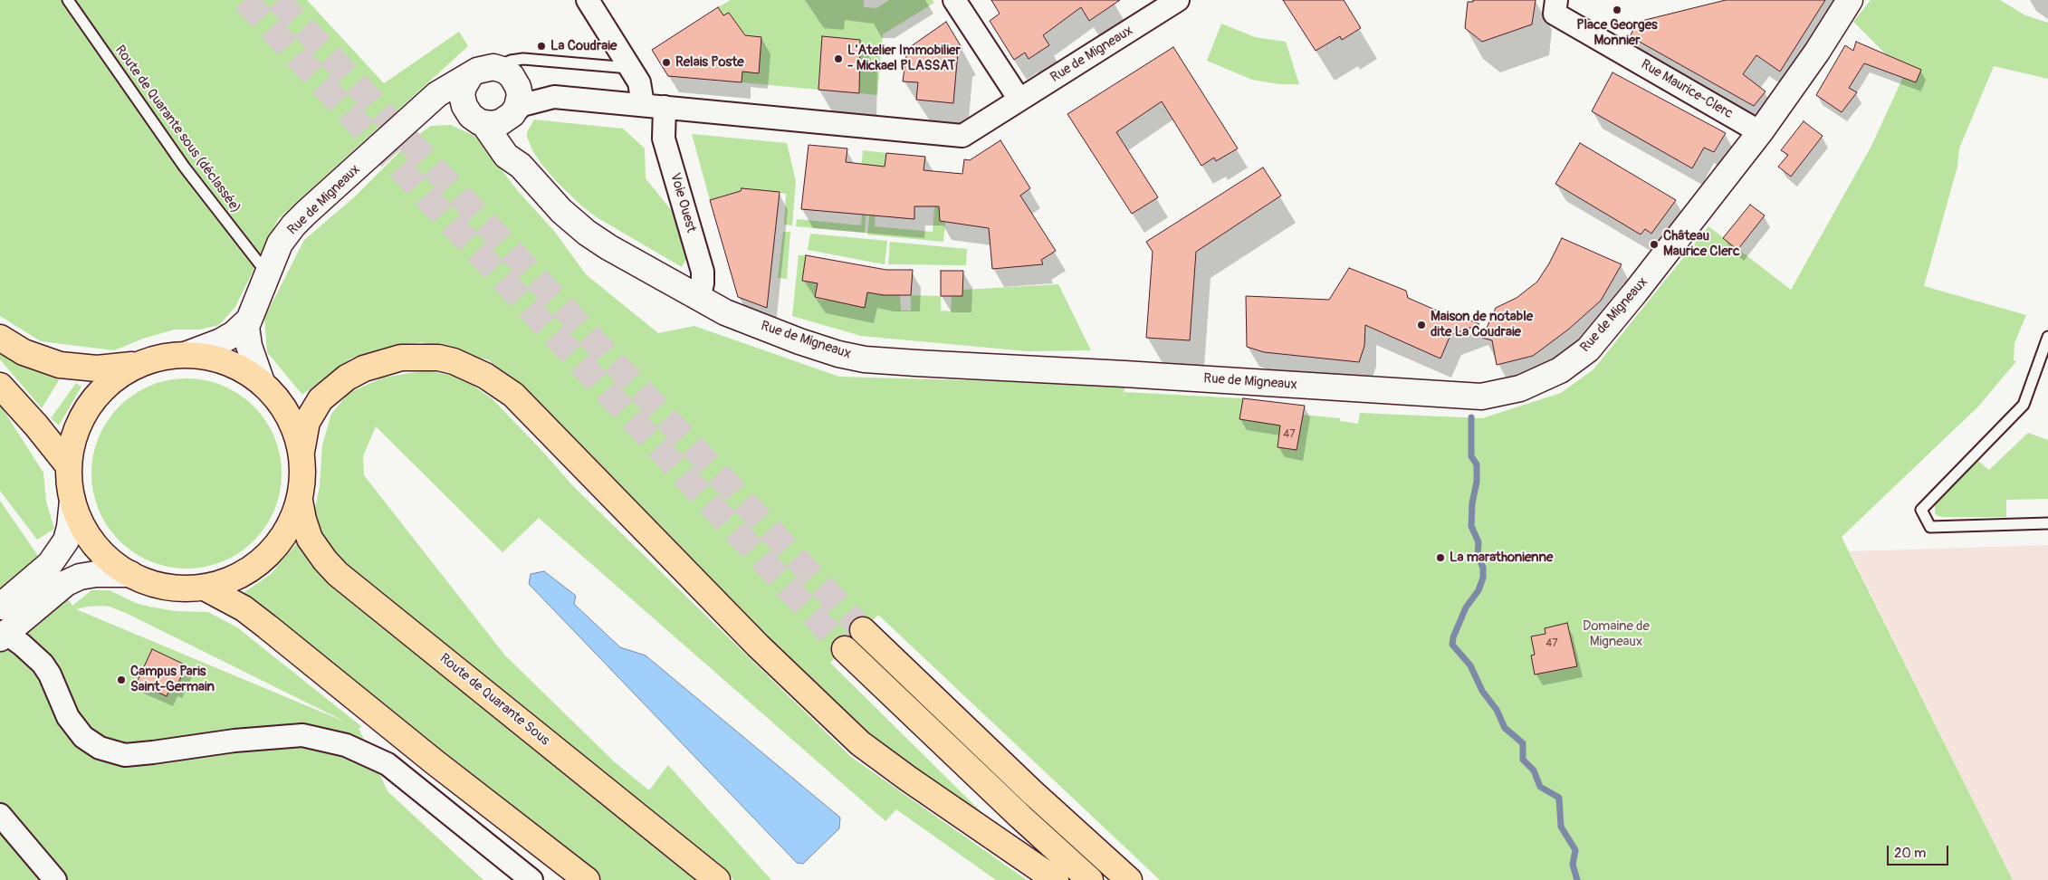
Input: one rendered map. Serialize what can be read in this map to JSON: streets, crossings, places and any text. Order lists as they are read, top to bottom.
{
  "streets": {
    "main road": ["Route de Quarante Sous"],
    "street": ["Rue de Migneaux", "Rue Maurice-Clerc", "Voie Ouest"],
    "lane": ["Route de Quarante sous (déclassée)"]
  },
  "crossings": [
    ["Rue de Migneaux", "Rue Maurice-Clerc"],
    ["Rue de Migneaux", "Route de Quarante sous (déclassée)"],
    ["Rue de Migneaux", "Voie Ouest"],
    ["Rue de Migneaux", "Route de Quarante Sous"]
  ],
  "parks": ["Domaine de Migneaux"],
  "places": [
    "Place Georges Monnier",
    "La Coudraie",
    "L'Atelier Immobilier - Mickael PLASSAT",
    "Relais Poste",
    "Château Maurice Clerc",
    "Maison de notable dite La Coudraie",
    "La marathonienne",
    "Campus Paris Saint-Germain"
  ],
  "house_numbers": ["47", "47"],
  "scale_bar": "20 m"
}
